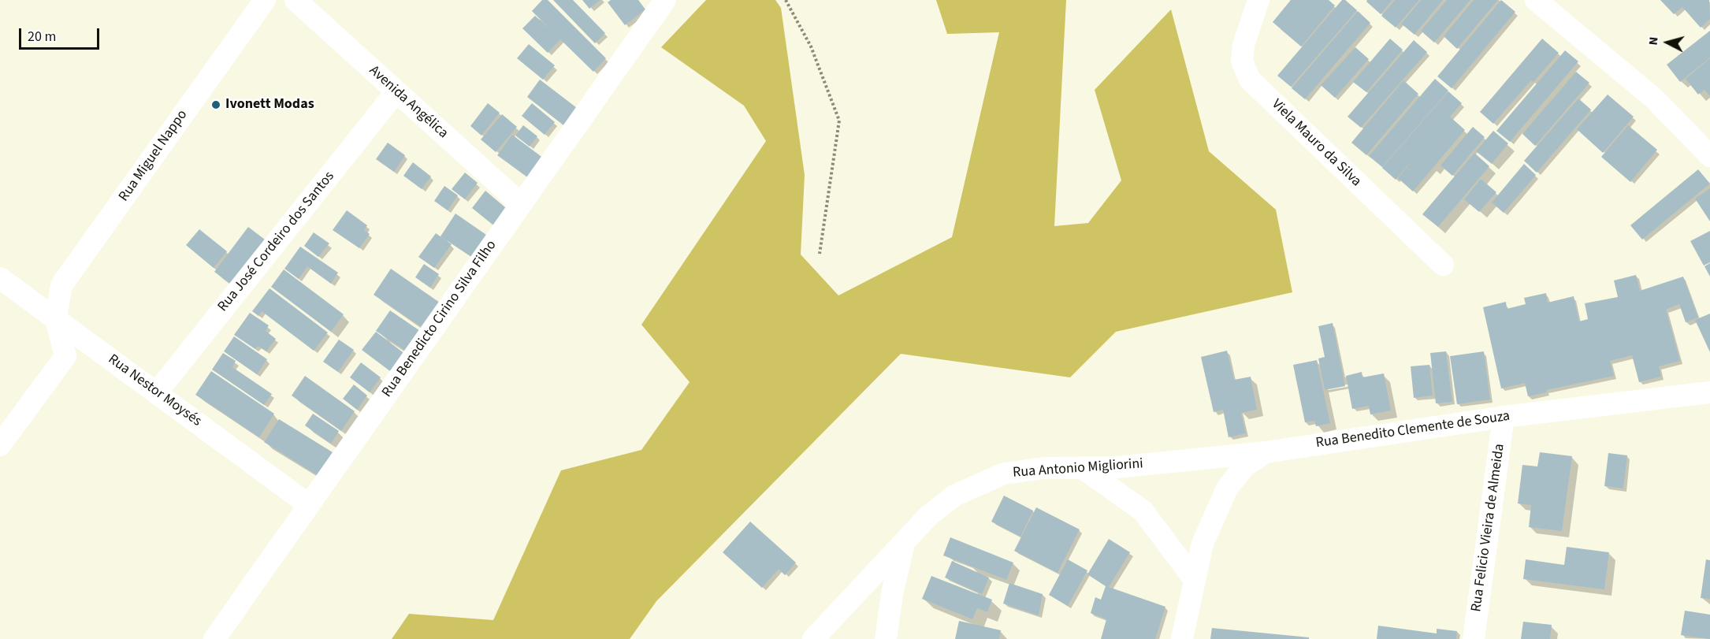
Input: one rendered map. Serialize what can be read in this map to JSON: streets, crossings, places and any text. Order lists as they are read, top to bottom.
{
  "streets": {
    "street": [
      "Avenida Angélica",
      "Viela Mauro da Silva",
      "Rua Miguel Nappo",
      "Rua José Cordeiro dos Santos",
      "Rua Benedicto Cirino Silva Filho",
      "Rua Nestor Moysés",
      "Rua Benedito Clemente de Souza",
      "Rua Antonio Migliorini",
      "Rua Felicio Vieira de Almeida"
    ]
  },
  "crossings": [
    ["Avenida Angélica", "Rua José Cordeiro dos Santos"],
    ["Avenida Angélica", "Rua Benedicto Cirino Silva Filho"],
    ["Rua Miguel Nappo", "Rua Nestor Moysés"],
    ["Rua José Cordeiro dos Santos", "Rua Nestor Moysés"],
    ["Rua Benedicto Cirino Silva Filho", "Rua Nestor Moysés"],
    ["Rua Benedito Clemente de Souza", "Rua Antonio Migliorini"],
    ["Rua Benedito Clemente de Souza", "Rua Felicio Vieira de Almeida"]
  ],
  "places": ["Ivonett Modas"],
  "scale_bar": "20 m",
  "north": "left"
}
